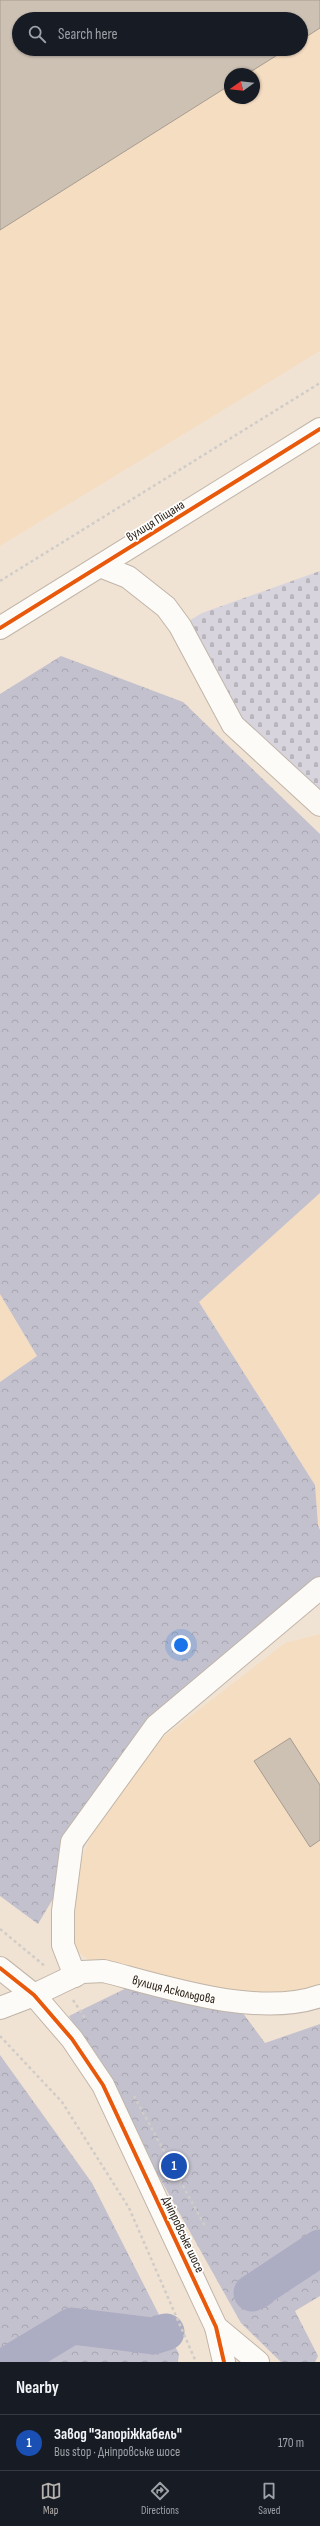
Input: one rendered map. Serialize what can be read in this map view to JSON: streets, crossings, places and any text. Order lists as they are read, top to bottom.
{
  "streets": {
    "street": ["вулиця Піщана", "вулиця Аскольдова", "Дніпровське шосе"]
  },
  "crossings": [
    ["вулиця Аскольдова", "Дніпровське шосе"]
  ],
  "north": "left",
  "page": {
    "search": "Search here",
    "pins": "1",
    "heading": "Nearby",
    "list": [
      {
        "mark": "1",
        "name": "Завод \"Запоріжкабель\"",
        "note": "Bus stop · Дніпровське шосе",
        "value": "170 m"
      }
    ],
    "nav": ["Map", "Directions", "Saved"]
  }
}
